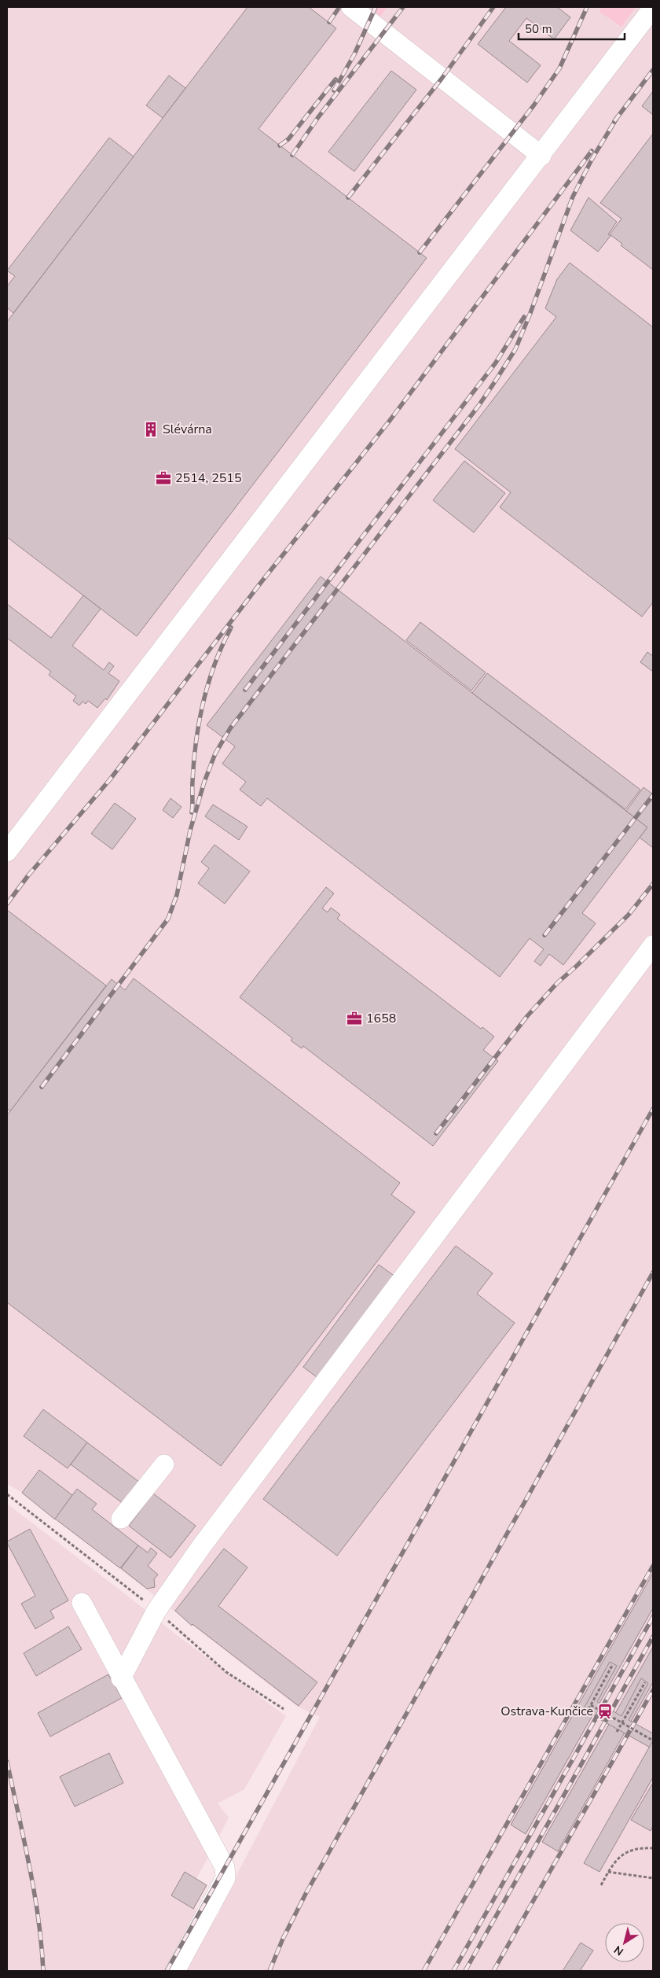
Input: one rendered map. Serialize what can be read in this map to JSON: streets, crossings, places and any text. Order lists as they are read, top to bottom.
{
  "places": {
    "building": ["Slévárna"],
    "office": ["2514, 2515", "1658"],
    "station": ["Ostrava-Kunčice"]
  },
  "scale_bar": "50 m",
  "north": "bottom left"
}
